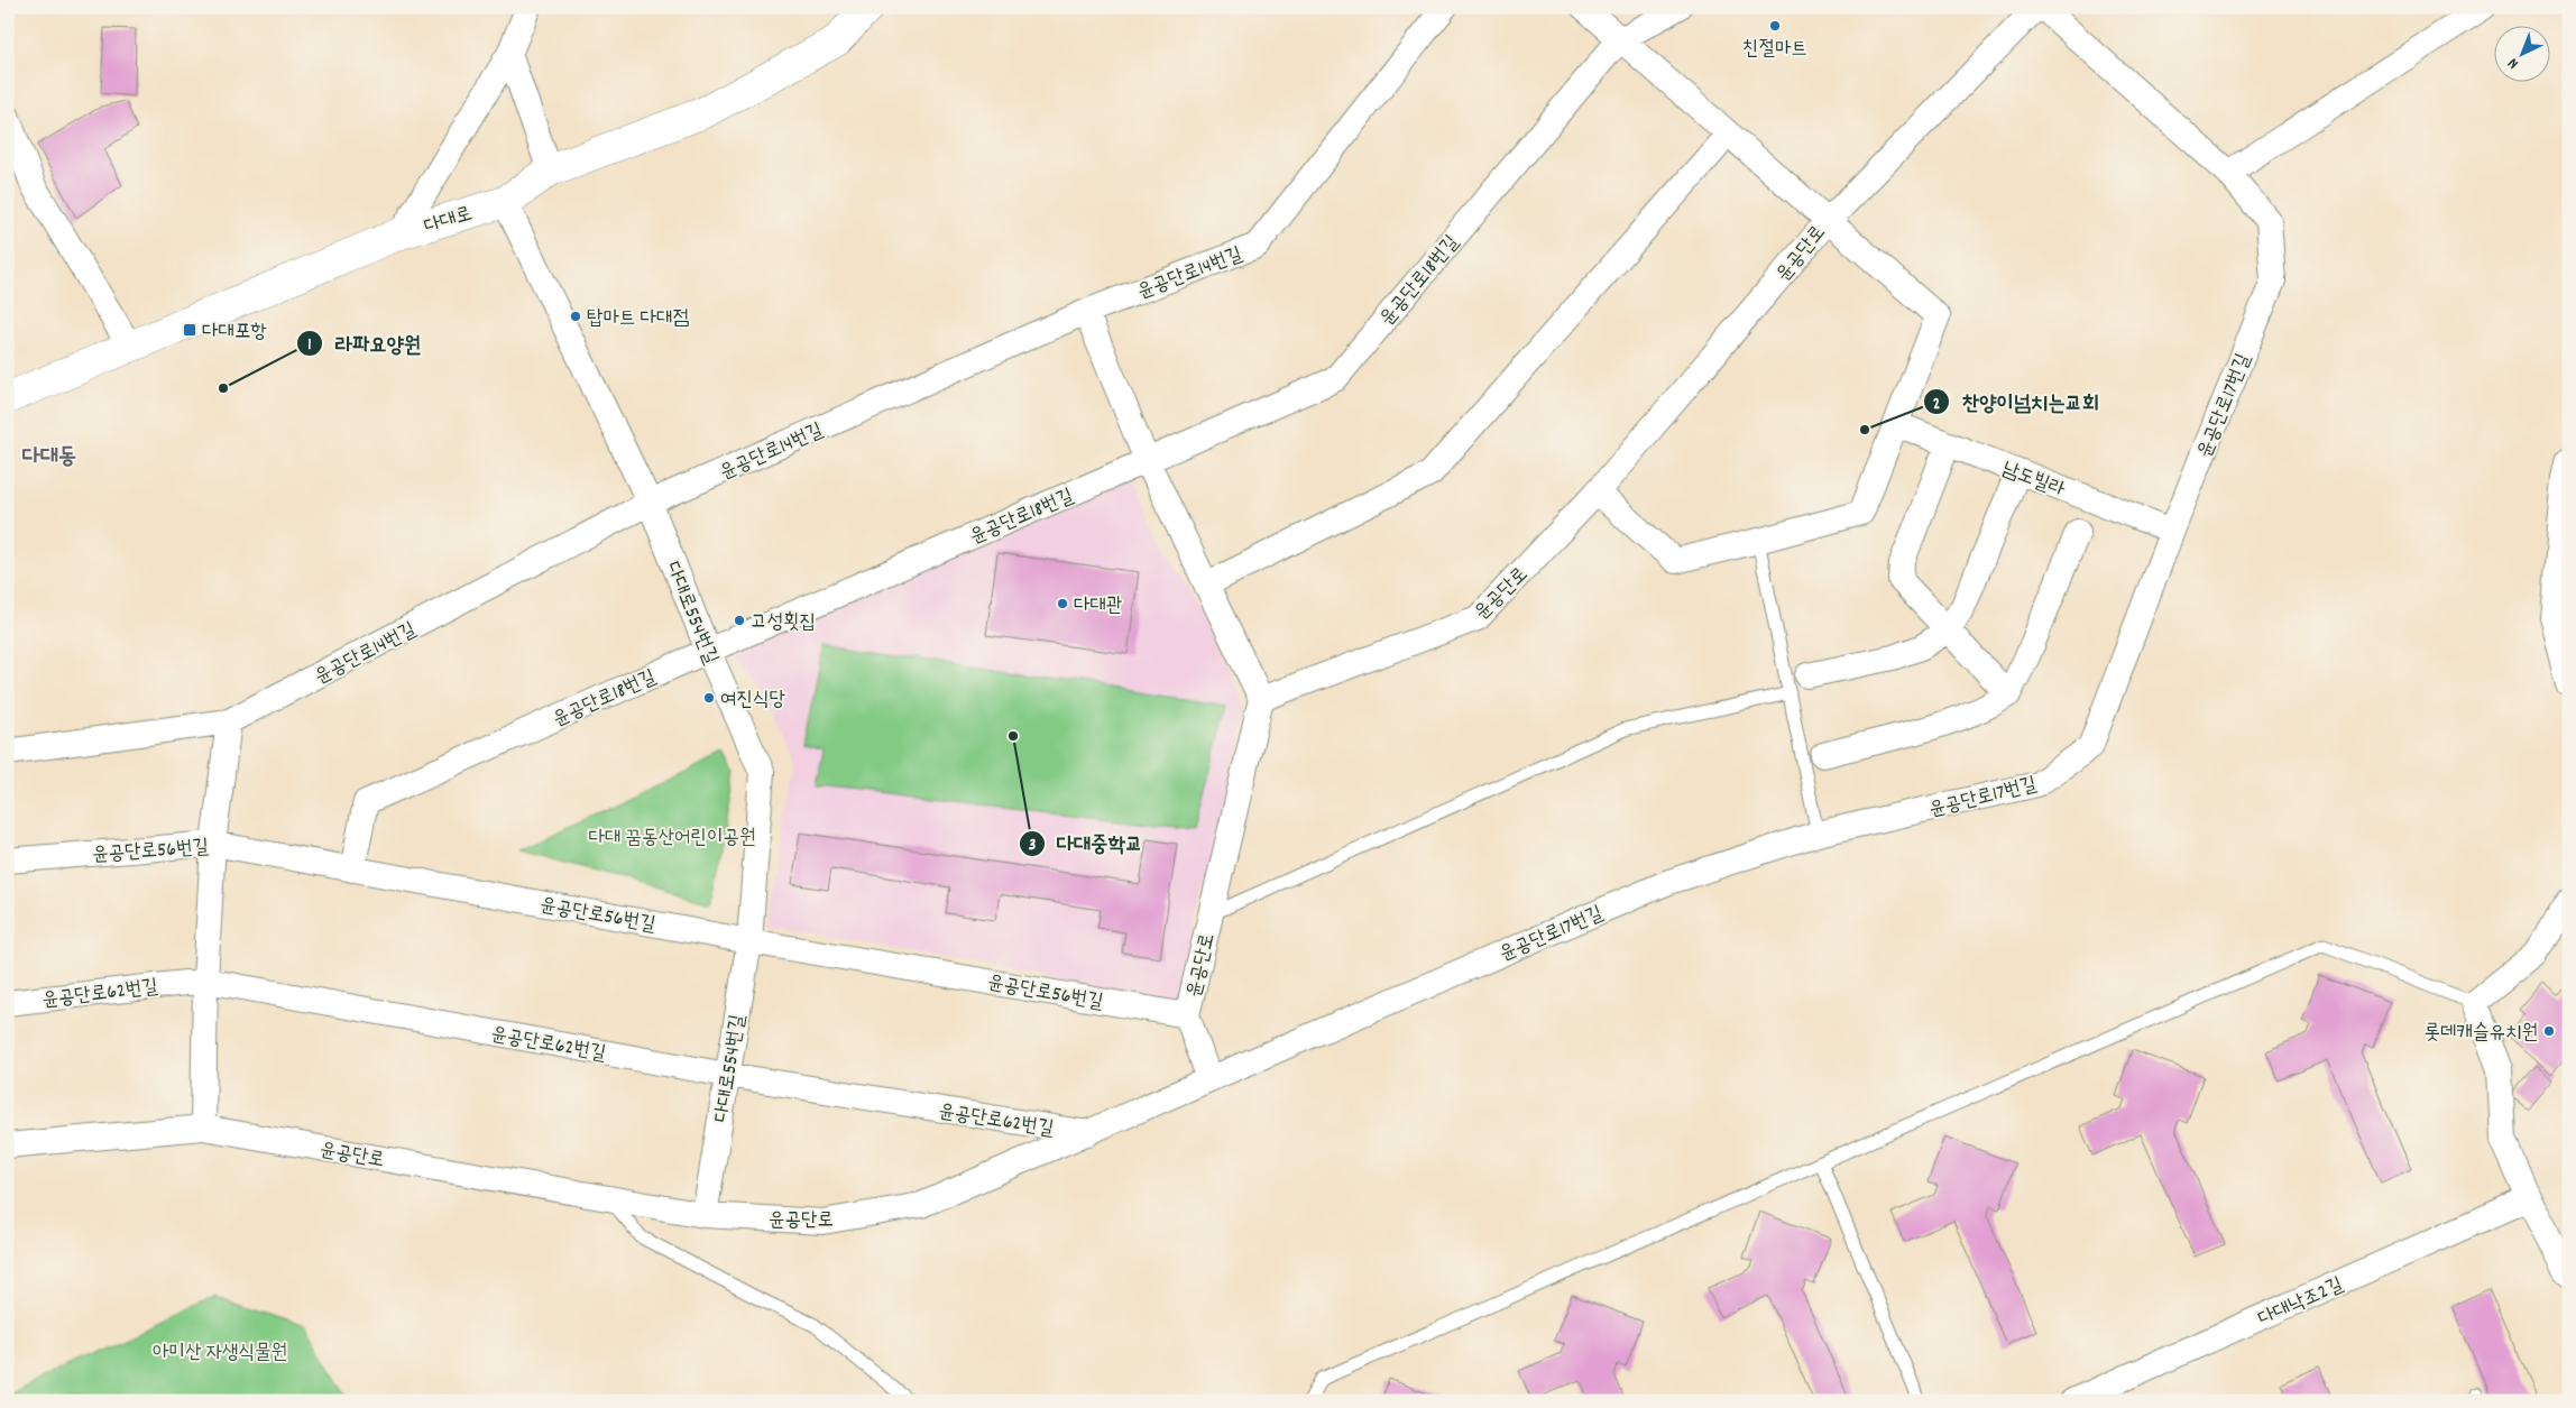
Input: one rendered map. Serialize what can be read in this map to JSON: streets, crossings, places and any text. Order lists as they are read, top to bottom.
{
  "streets": {
    "main road": ["다대로"],
    "street": [
      "윤공단로",
      "윤공단로14번길",
      "윤공단로18번길",
      "윤공단로17번길",
      "남도빌라",
      "다대로554번길",
      "윤공단로56번길",
      "윤공단로62번길",
      "다대낙조2길"
    ]
  },
  "crossings": [
    ["다대로", "다대로554번길"],
    ["윤공단로", "윤공단로18번길"],
    ["윤공단로", "윤공단로17번길"],
    ["윤공단로", "다대로554번길"],
    ["윤공단로", "윤공단로56번길"],
    ["윤공단로", "윤공단로62번길"],
    ["윤공단로14번길", "다대로554번길"],
    ["윤공단로18번길", "다대로554번길"],
    ["윤공단로18번길", "윤공단로56번길"],
    ["윤공단로17번길", "남도빌라"],
    ["다대로554번길", "윤공단로56번길"],
    ["다대로554번길", "윤공단로62번길"]
  ],
  "districts": ["다대동"],
  "parks": ["다대 꿈동산어린이공원", "아미산 자생식물원"],
  "places": {
    "other": [
      "친절마트",
      "탑마트 다대점",
      "라파요양원",
      "찬양이넘치는교회",
      "다대관",
      "고성횟집",
      "여진식당",
      "다대중학교",
      "롯데캐슬유치원"
    ],
    "transit": ["다대포항"]
  },
  "north": "bottom left"
}
